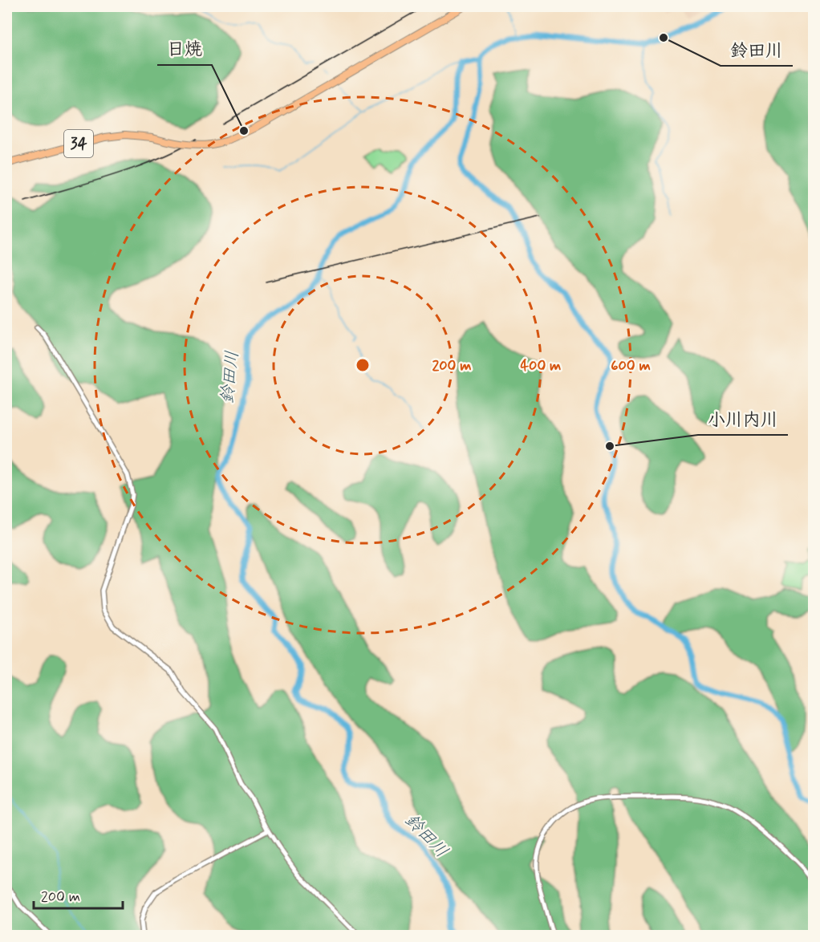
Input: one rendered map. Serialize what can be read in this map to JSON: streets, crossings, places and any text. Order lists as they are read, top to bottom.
{
  "streets": {
    "highway": ["34"]
  },
  "water": ["鈴田川"],
  "places": ["鈴田川", "日焼", "小川内川"],
  "scale_bar": "200 m",
  "rings": ["200 m", "400 m", "600 m"]
}
